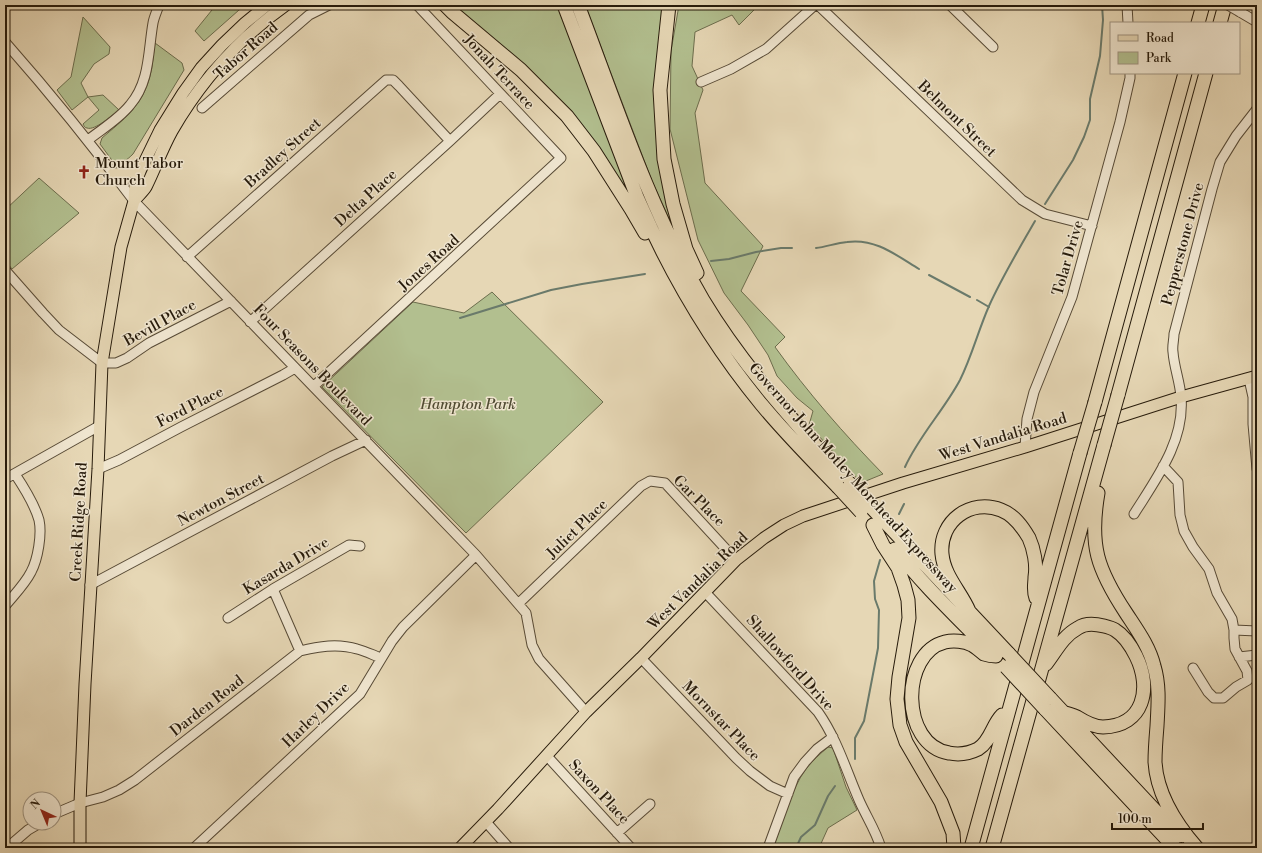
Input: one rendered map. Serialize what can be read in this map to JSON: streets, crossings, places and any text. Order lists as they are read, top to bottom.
{
  "streets": {
    "highway": ["Governor John Motley Morehead Expressway"],
    "main road": ["West Vandalia Road", "Creek Ridge Road"],
    "street": [
      "Tabor Road",
      "Jonah Terrace",
      "Belmont Street",
      "Bradley Street",
      "Delta Place",
      "Pepperstone Drive",
      "Tolar Drive",
      "Jones Road",
      "Bevill Place",
      "Four Seasons Boulevard",
      "Ford Place",
      "Newton Street",
      "Gar Place",
      "Juliet Place",
      "Kasarda Drive",
      "Shallowford Drive",
      "Darden Road",
      "Harley Drive",
      "Mornstar Place",
      "Saxon Place"
    ]
  },
  "crossings": [
    ["Jonah Terrace", "Delta Place"],
    ["Jonah Terrace", "Jones Road"],
    ["Belmont Street", "Tolar Drive"],
    ["Bradley Street", "Delta Place"],
    ["Bradley Street", "Four Seasons Boulevard"],
    ["Delta Place", "Four Seasons Boulevard"],
    ["Pepperstone Drive", "West Vandalia Road"],
    ["Tolar Drive", "West Vandalia Road"],
    ["Jones Road", "Four Seasons Boulevard"],
    ["Bevill Place", "Four Seasons Boulevard"],
    ["Bevill Place", "Creek Ridge Road"],
    ["Four Seasons Boulevard", "Ford Place"],
    ["Four Seasons Boulevard", "West Vandalia Road"],
    ["Four Seasons Boulevard", "Newton Street"],
    ["Four Seasons Boulevard", "Creek Ridge Road"],
    ["Four Seasons Boulevard", "Juliet Place"],
    ["Four Seasons Boulevard", "Harley Drive"],
    ["Ford Place", "Creek Ridge Road"],
    ["West Vandalia Road", "Gar Place"],
    ["West Vandalia Road", "Shallowford Drive"],
    ["West Vandalia Road", "Mornstar Place"],
    ["West Vandalia Road", "Saxon Place"],
    ["Newton Street", "Creek Ridge Road"],
    ["Gar Place", "Juliet Place"],
    ["Creek Ridge Road", "Darden Road"],
    ["Darden Road", "Harley Drive"]
  ],
  "parks": ["Hampton Park"],
  "places": {
    "church": ["Mount Tabor Church"]
  },
  "legend": ["Road", "Park"],
  "scale_bar": "100 m",
  "north": "top left"
}
